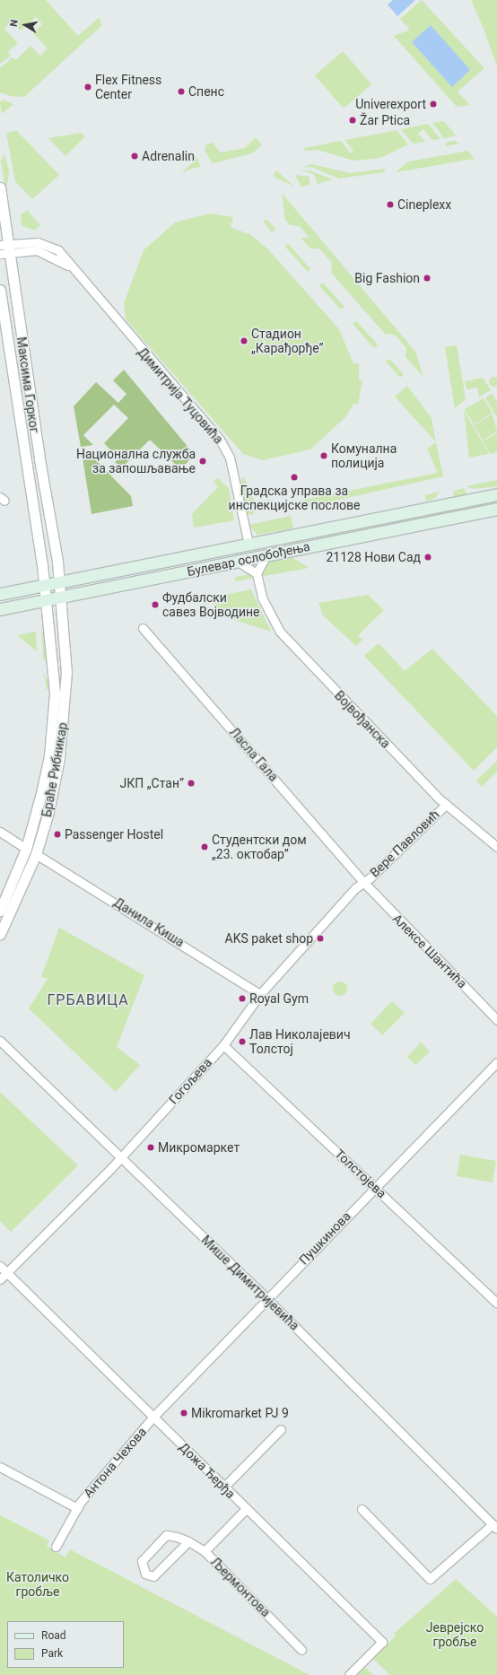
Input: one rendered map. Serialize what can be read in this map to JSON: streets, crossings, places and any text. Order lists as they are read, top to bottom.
{
  "streets": {
    "main road": ["Булевар ослобођења"],
    "street": [
      "Максима Горког",
      "Димитрија Туцовића",
      "Војвођанска",
      "Ласла Гала",
      "Браће Рибникар",
      "Вере Павловић",
      "Данила Киша",
      "Алексе Шантића",
      "Гогољева",
      "Толстојева",
      "Пушкинова",
      "Мише Димитријевића",
      "Антона Чехова",
      "Дожа Ђерђа",
      "Љермонтова"
    ]
  },
  "crossings": [
    ["Максима Горког", "Димитрија Туцовића"],
    ["Максима Горког", "Булевар ослобођења"],
    ["Максима Горког", "Браће Рибникар"],
    ["Димитрија Туцовића", "Булевар ослобођења"],
    ["Булевар ослобођења", "Браће Рибникар"],
    ["Војвођанска", "Вере Павловић"],
    ["Ласла Гала", "Вере Павловић"],
    ["Ласла Гала", "Алексе Шантића"],
    ["Ласла Гала", "Гогољева"],
    ["Браће Рибникар", "Данила Киша"],
    ["Вере Павловић", "Алексе Шантића"],
    ["Вере Павловић", "Гогољева"],
    ["Данила Киша", "Гогољева"],
    ["Алексе Шантића", "Гогољева"],
    ["Гогољева", "Толстојева"],
    ["Гогољева", "Мише Димитријевића"],
    ["Гогољева", "Дожа Ђерђа"],
    ["Толстојева", "Пушкинова"],
    ["Пушкинова", "Мише Димитријевића"],
    ["Пушкинова", "Антона Чехова"],
    ["Пушкинова", "Дожа Ђерђа"],
    ["Антона Чехова", "Дожа Ђерђа"],
    ["Дожа Ђерђа", "Љермонтова"]
  ],
  "districts": ["ГРБАВИЦА"],
  "parks": ["Католичко гробље", "Јеврејско гробље"],
  "places": [
    "Flex Fitness Center",
    "Спенс",
    "Univerexport",
    "Žar Ptica",
    "Adrenalin",
    "Cineplexx",
    "Big Fashion",
    "Стадион „Карађорђе”",
    "Комунална полиција",
    "Национална служба за запошљавање",
    "Градска управа за инспекцијске послове",
    "21128 Нови Сад",
    "Фудбалски савез Војводине",
    "ЈКП „Стан”",
    "Passenger Hostel",
    "Студентски дом „23. октобар”",
    "AKS paket shop",
    "Royal Gym",
    "Лав Николајевич Толстој",
    "Микромаркет",
    "Mikromarket PJ 9"
  ],
  "legend": ["Road", "Park"],
  "north": "left"
}
